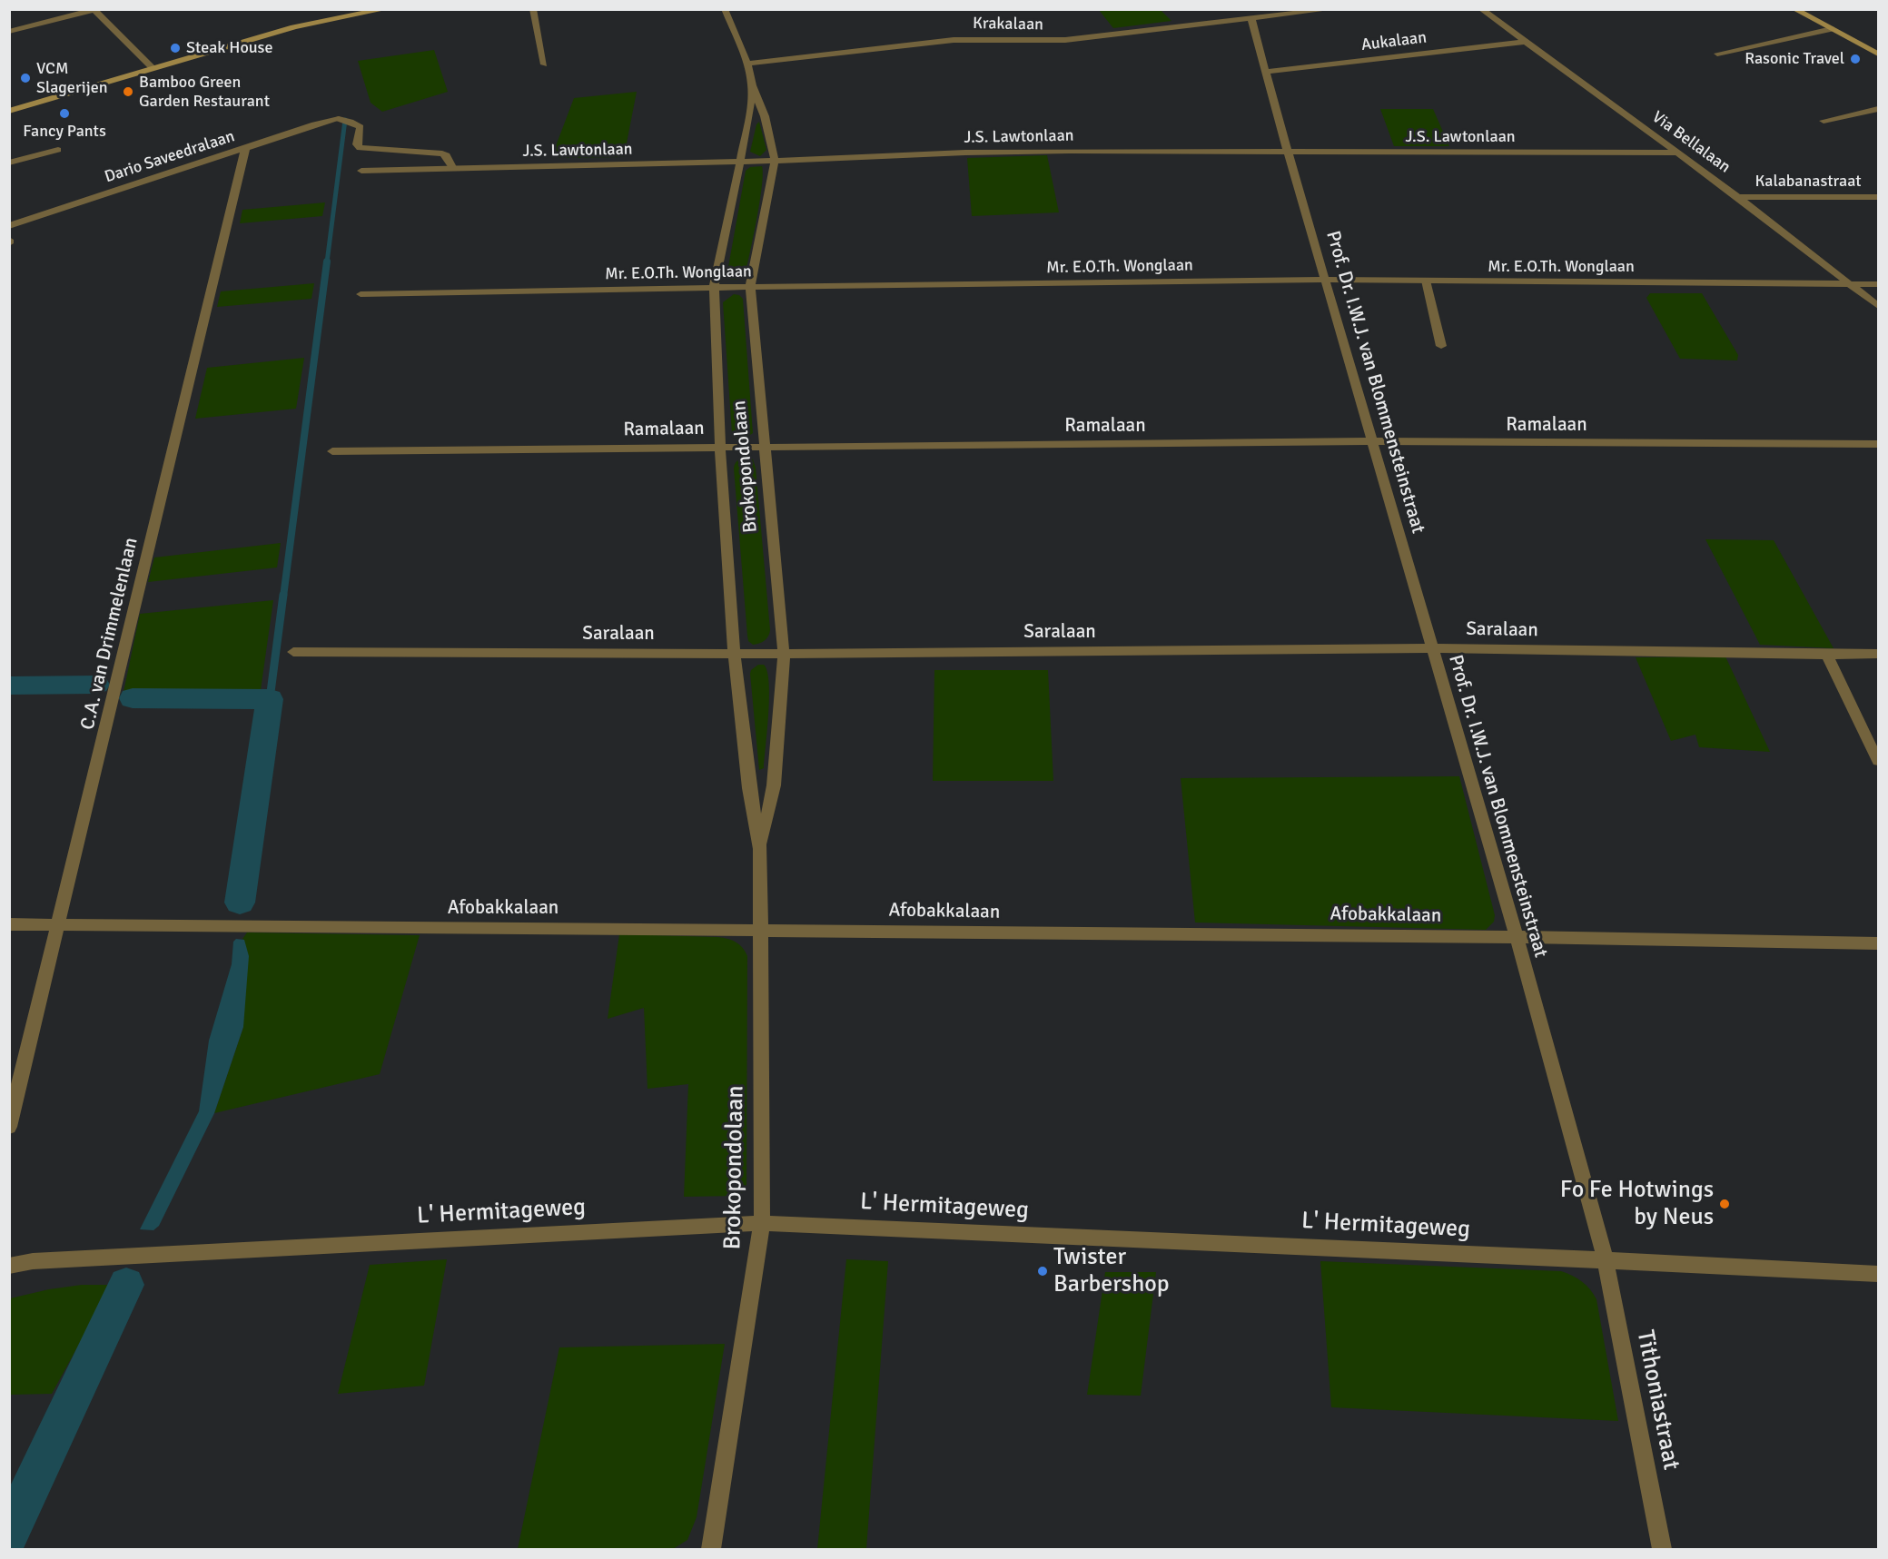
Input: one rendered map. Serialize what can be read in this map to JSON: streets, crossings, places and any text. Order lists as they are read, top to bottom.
{
  "streets": {
    "street": [
      "Krakalaan",
      "Aukalaan",
      "J.S. Lawtonlaan",
      "Via Bellalaan",
      "Dario Saveedralaan",
      "Kalabanastraat",
      "Mr. E.O.Th. Wonglaan",
      "Prof. Dr. I.W.J. van Blommensteinstraat",
      "Ramalaan",
      "Brokopondolaan",
      "Saralaan",
      "C.A. van Drimmelenlaan",
      "Afobakkalaan",
      "L' Hermitageweg",
      "Tithoniastraat"
    ]
  },
  "crossings": [
    ["Krakalaan", "Prof. Dr. I.W.J. van Blommensteinstraat"],
    ["Krakalaan", "Brokopondolaan"],
    ["Aukalaan", "Via Bellalaan"],
    ["Aukalaan", "Prof. Dr. I.W.J. van Blommensteinstraat"],
    ["J.S. Lawtonlaan", "Via Bellalaan"],
    ["J.S. Lawtonlaan", "Prof. Dr. I.W.J. van Blommensteinstraat"],
    ["J.S. Lawtonlaan", "Brokopondolaan"],
    ["Via Bellalaan", "Kalabanastraat"],
    ["Via Bellalaan", "Mr. E.O.Th. Wonglaan"],
    ["Dario Saveedralaan", "C.A. van Drimmelenlaan"],
    ["Mr. E.O.Th. Wonglaan", "Prof. Dr. I.W.J. van Blommensteinstraat"],
    ["Mr. E.O.Th. Wonglaan", "Brokopondolaan"],
    ["Prof. Dr. I.W.J. van Blommensteinstraat", "Ramalaan"],
    ["Prof. Dr. I.W.J. van Blommensteinstraat", "Saralaan"],
    ["Prof. Dr. I.W.J. van Blommensteinstraat", "Afobakkalaan"],
    ["Prof. Dr. I.W.J. van Blommensteinstraat", "L' Hermitageweg"],
    ["Prof. Dr. I.W.J. van Blommensteinstraat", "Tithoniastraat"],
    ["Ramalaan", "Brokopondolaan"],
    ["Brokopondolaan", "Saralaan"],
    ["Brokopondolaan", "Afobakkalaan"],
    ["Brokopondolaan", "L' Hermitageweg"],
    ["C.A. van Drimmelenlaan", "Afobakkalaan"],
    ["L' Hermitageweg", "Tithoniastraat"]
  ],
  "places": [
    "Steak House",
    "Rasonic Travel",
    "VCM Slagerijen",
    "Bamboo Green Garden Restaurant",
    "Fancy Pants",
    "Fo Fe Hotwings by Neus",
    "Twister Barbershop"
  ]
}
